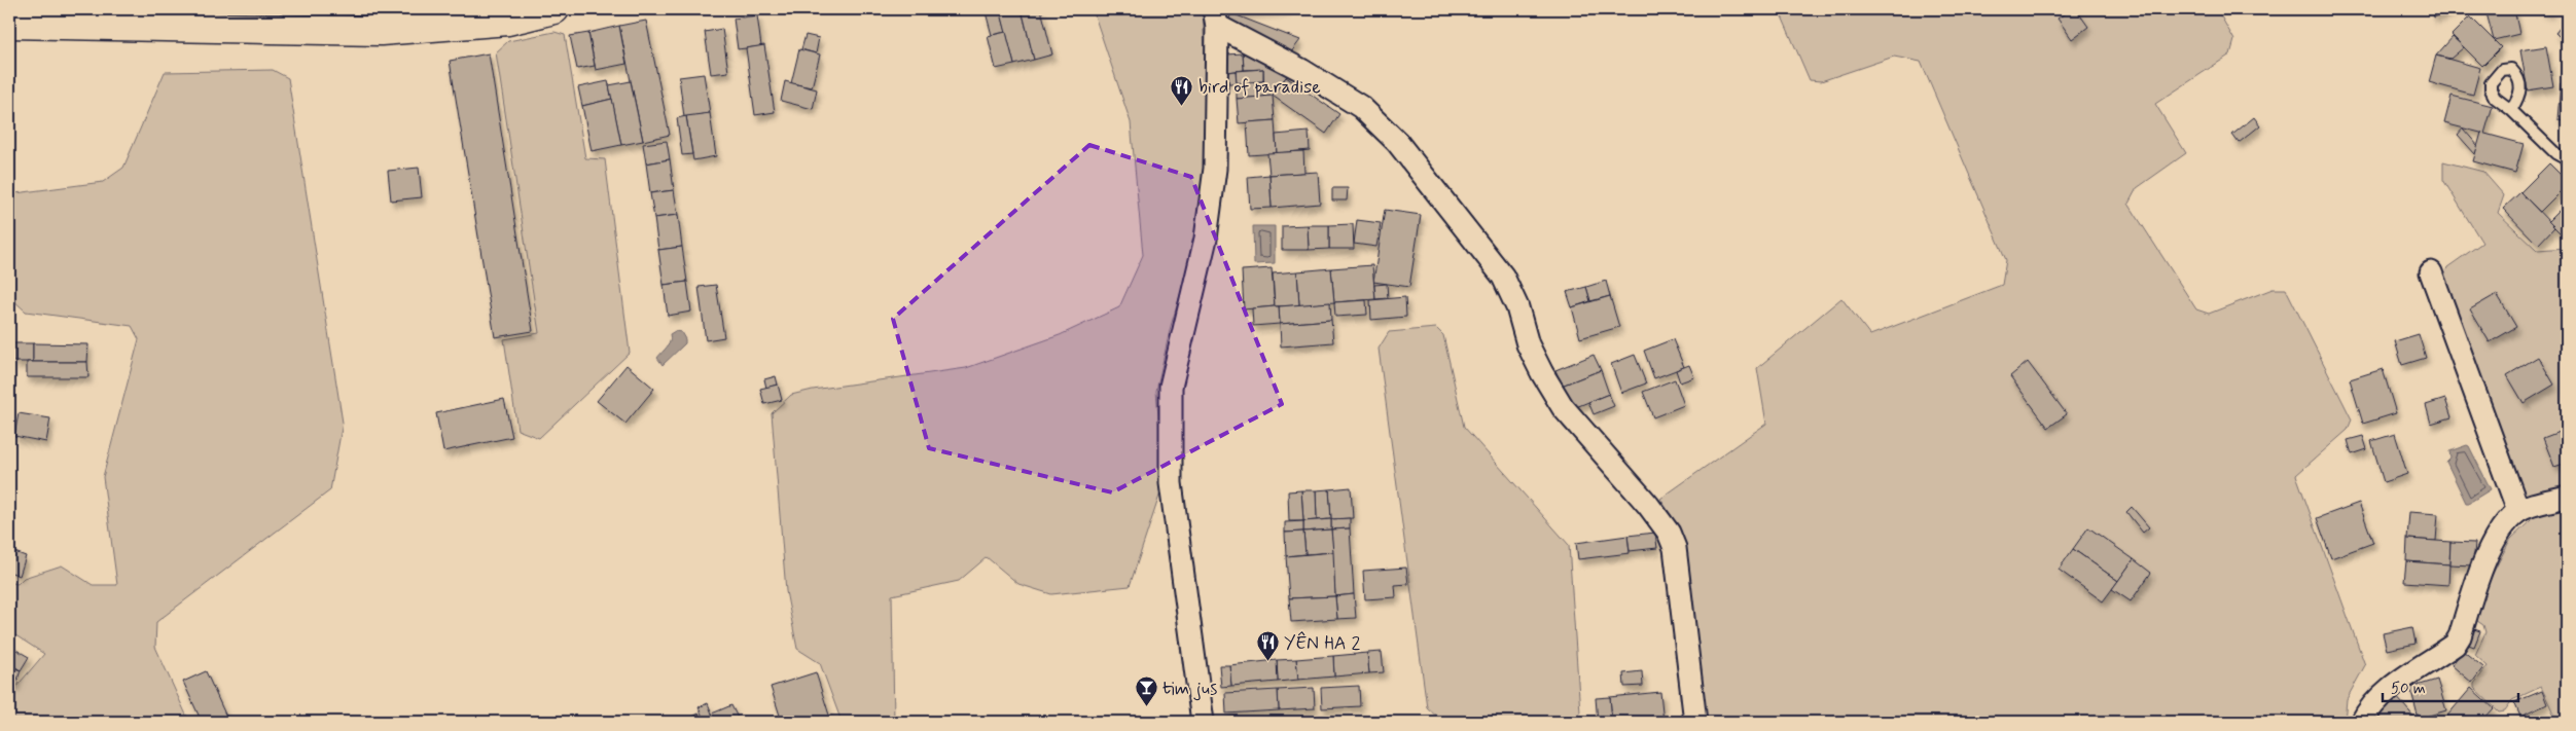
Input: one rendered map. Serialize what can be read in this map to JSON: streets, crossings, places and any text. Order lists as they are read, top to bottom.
{
  "places": {
    "restaurant": ["bird of paradise", "YÊN HA 2"],
    "bar": ["tim jus"]
  },
  "scale_bar": "50 m"
}
